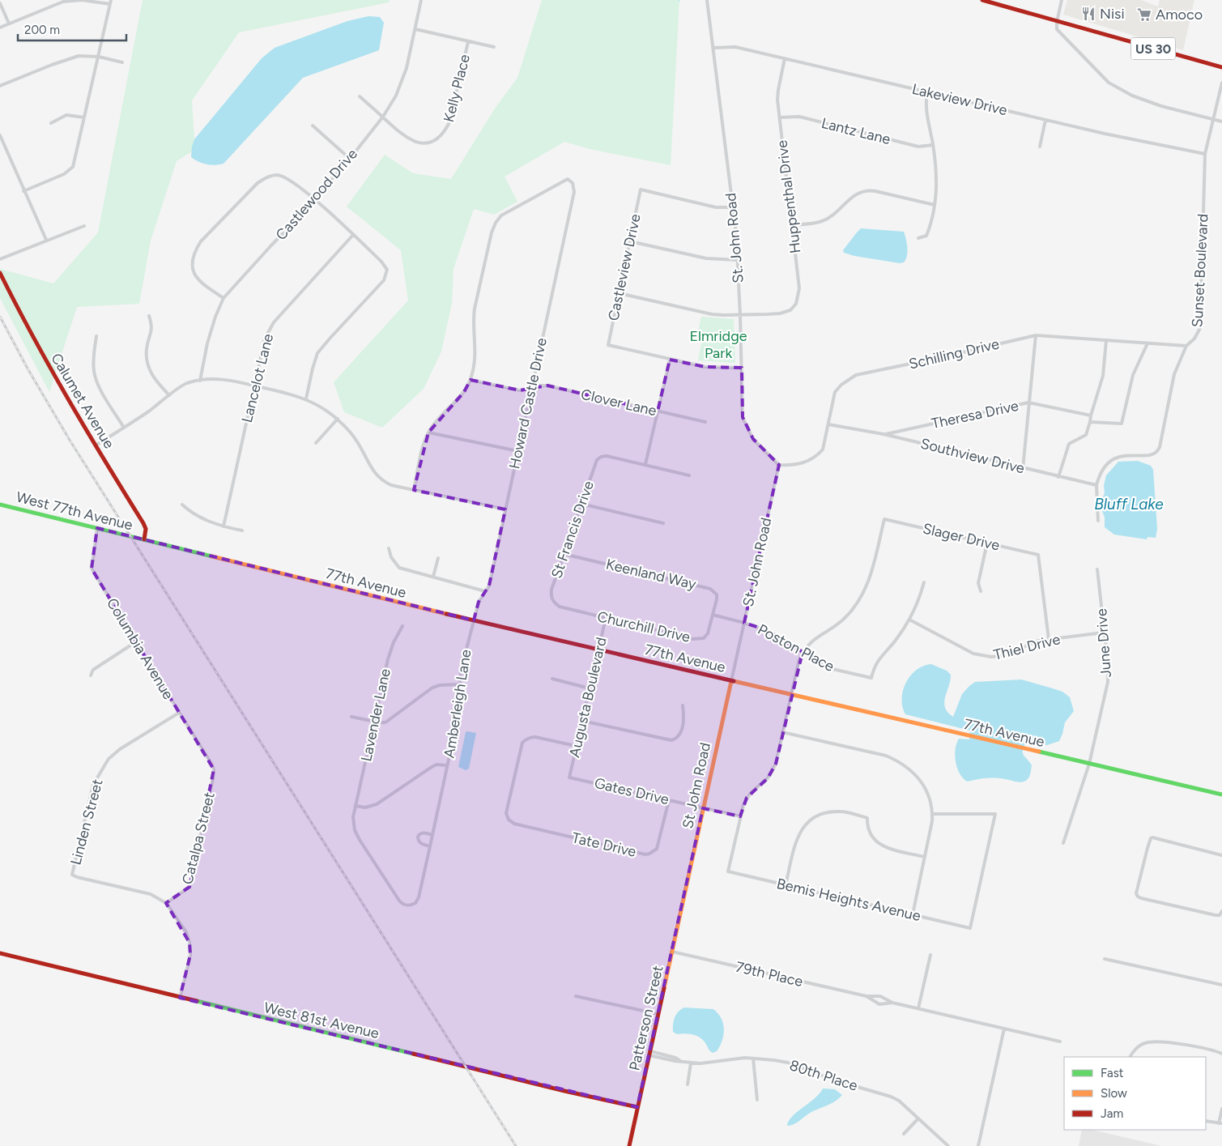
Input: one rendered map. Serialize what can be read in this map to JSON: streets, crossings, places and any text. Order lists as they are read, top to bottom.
{
  "streets": {
    "street": [
      "US 30",
      "Kelly Place",
      "Lakeview Drive",
      "Lantz Lane",
      "Castlewood Drive",
      "Huppenthal Drive",
      "St. John Road",
      "Castleview Drive",
      "Sunset Boulevard",
      "Schilling Drive",
      "Lancelot Lane",
      "Calumet Avenue",
      "Clover Lane",
      "Howard Castle Drive",
      "Theresa Drive",
      "Southview Drive",
      "West 77th Avenue",
      "St Francis Drive",
      "Slager Drive",
      "Keenland Way",
      "77th Avenue",
      "Churchill Drive",
      "June Drive",
      "Thiel Drive",
      "Poston Place",
      "Columbia Avenue",
      "Augusta Boulevard",
      "Amberleigh Lane",
      "Lavender Lane",
      "St John Road",
      "Gates Drive",
      "Linden Street",
      "Catalpa Street",
      "Tate Drive",
      "Bemis Heights Avenue",
      "79th Place",
      "Patterson Street",
      "West 81st Avenue",
      "80th Place"
    ]
  },
  "crossings": [
    ["Kelly Place", "Castlewood Drive"],
    ["Lakeview Drive", "Huppenthal Drive"],
    ["Lakeview Drive", "St. John Road"],
    ["Lakeview Drive", "Sunset Boulevard"],
    ["Lantz Lane", "Huppenthal Drive"],
    ["Huppenthal Drive", "St. John Road"],
    ["Huppenthal Drive", "Castleview Drive"],
    ["St. John Road", "Castleview Drive"],
    ["St. John Road", "Schilling Drive"],
    ["St. John Road", "77th Avenue"],
    ["St. John Road", "Poston Place"],
    ["St. John Road", "St John Road"],
    ["Sunset Boulevard", "Schilling Drive"],
    ["Sunset Boulevard", "Southview Drive"],
    ["Schilling Drive", "Southview Drive"],
    ["Calumet Avenue", "West 77th Avenue"],
    ["Calumet Avenue", "77th Avenue"],
    ["Clover Lane", "Howard Castle Drive"],
    ["Howard Castle Drive", "77th Avenue"],
    ["Howard Castle Drive", "Amberleigh Lane"],
    ["Theresa Drive", "Southview Drive"],
    ["West 77th Avenue", "77th Avenue"],
    ["West 77th Avenue", "Columbia Avenue"],
    ["St Francis Drive", "Keenland Way"],
    ["St Francis Drive", "Churchill Drive"],
    ["Slager Drive", "Thiel Drive"],
    ["Slager Drive", "Poston Place"],
    ["Keenland Way", "Churchill Drive"],
    ["Keenland Way", "Poston Place"],
    ["77th Avenue", "June Drive"],
    ["77th Avenue", "Augusta Boulevard"],
    ["77th Avenue", "Amberleigh Lane"],
    ["77th Avenue", "St John Road"],
    ["Churchill Drive", "Poston Place"],
    ["Churchill Drive", "Augusta Boulevard"],
    ["June Drive", "Thiel Drive"],
    ["Thiel Drive", "Poston Place"],
    ["Columbia Avenue", "Linden Street"],
    ["Columbia Avenue", "Catalpa Street"],
    ["Augusta Boulevard", "Gates Drive"],
    ["Augusta Boulevard", "Tate Drive"],
    ["Amberleigh Lane", "Lavender Lane"],
    ["St John Road", "Gates Drive"],
    ["St John Road", "Patterson Street"],
    ["Gates Drive", "Tate Drive"],
    ["Gates Drive", "Bemis Heights Avenue"],
    ["Linden Street", "Catalpa Street"],
    ["79th Place", "Patterson Street"],
    ["Patterson Street", "West 81st Avenue"],
    ["Patterson Street", "80th Place"]
  ],
  "water": ["Bluff Lake"],
  "parks": ["Elmridge Park"],
  "places": {
    "restaurant": ["Nisi"],
    "supermarket": ["Amoco"]
  },
  "legend": ["Fast", "Slow", "Jam"],
  "scale_bar": "200 m"
}
